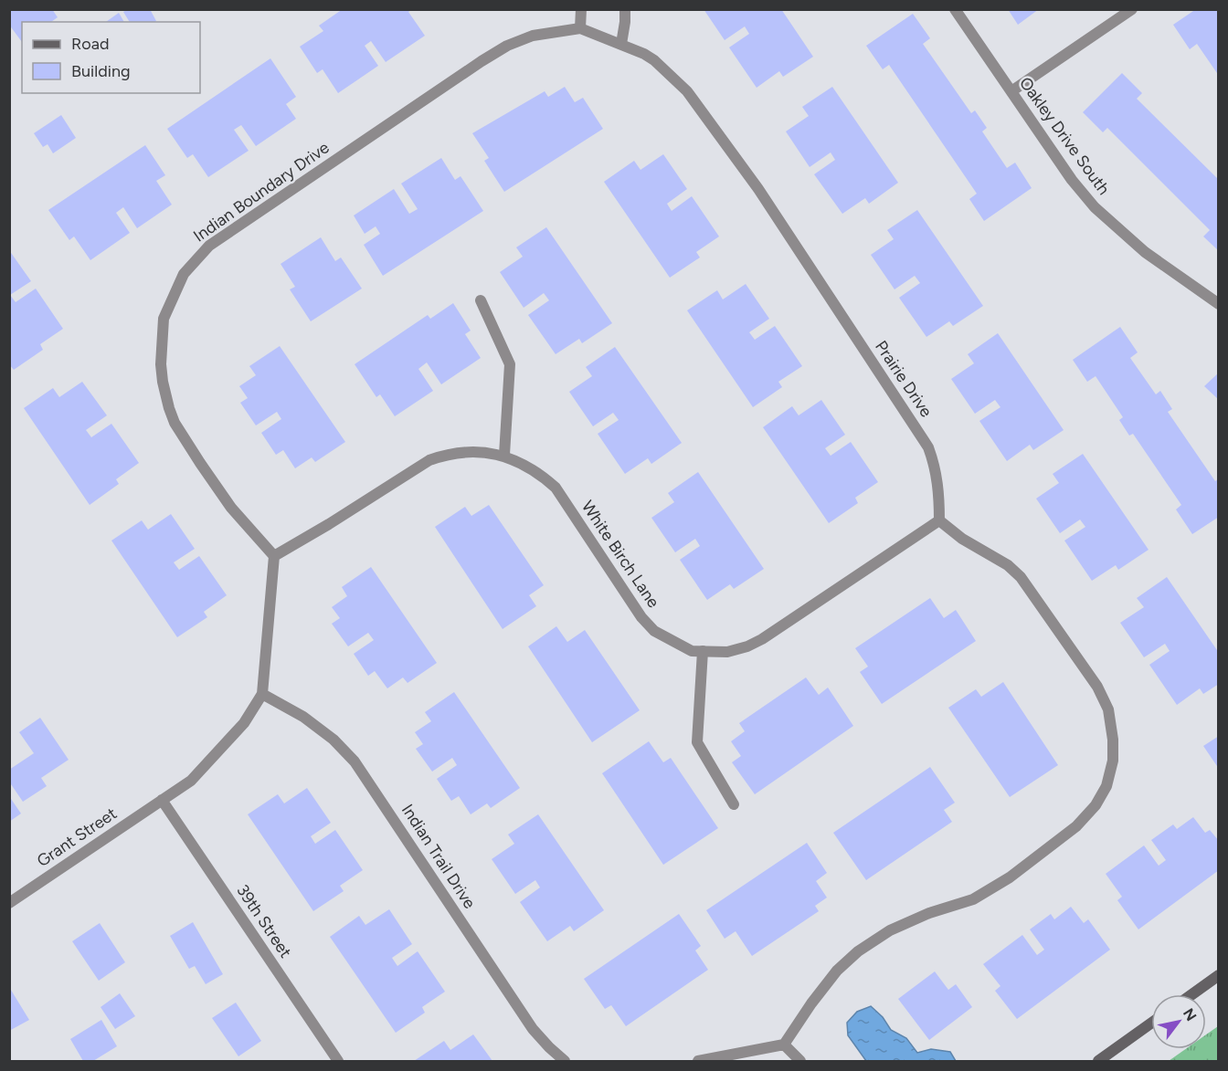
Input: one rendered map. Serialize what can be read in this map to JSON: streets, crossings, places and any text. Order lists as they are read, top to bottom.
{
  "streets": {
    "street": [
      "Oakley Drive South",
      "Indian Boundary Drive",
      "Prairie Drive",
      "White Birch Lane",
      "Grant Street",
      "Indian Trail Drive",
      "39th Street"
    ]
  },
  "crossings": [
    ["Indian Boundary Drive", "Prairie Drive"],
    ["Indian Boundary Drive", "White Birch Lane"],
    ["Prairie Drive", "White Birch Lane"],
    ["Grant Street", "39th Street"]
  ],
  "legend": ["Road", "Building"],
  "north": "top right"
}
